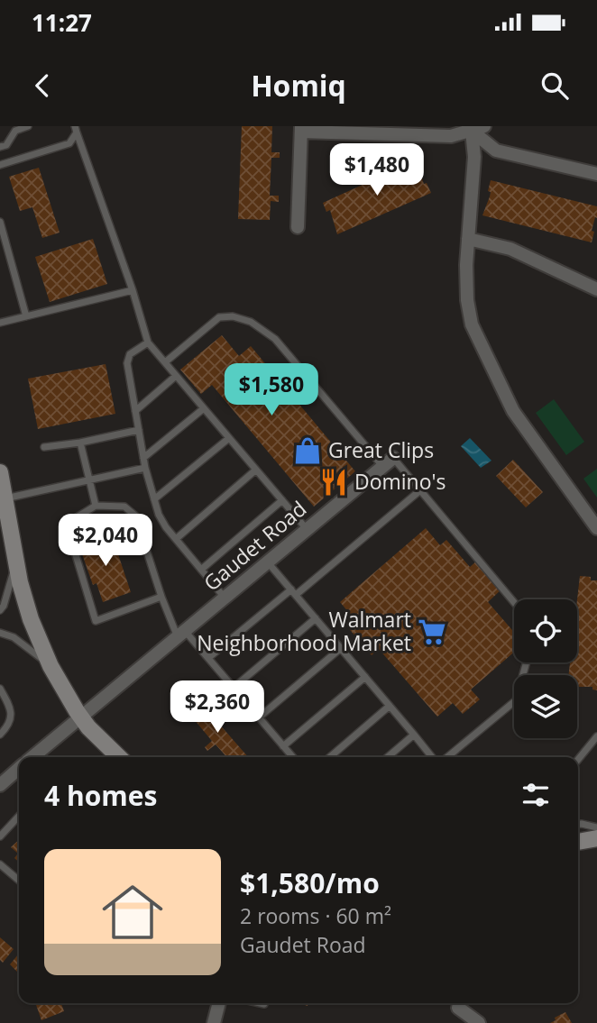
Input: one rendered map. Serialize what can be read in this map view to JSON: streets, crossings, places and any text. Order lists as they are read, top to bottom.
{
  "streets": {
    "street": ["Gaudet Road"]
  },
  "places": {
    "shop": ["Great Clips"],
    "restaurant": ["Domino's"],
    "supermarket": ["Walmart Neighborhood Market"]
  },
  "page": {
    "status": "11:27",
    "header": "Homiq",
    "price": [
      "$1,480",
      "$1,580",
      "$2,040",
      "$2,360"
    ],
    "heading": "4 homes",
    "list": [
      {
        "name": "$1,580/mo",
        "note": "2 rooms · 60 m² · Gaudet Road"
      }
    ]
  }
}
